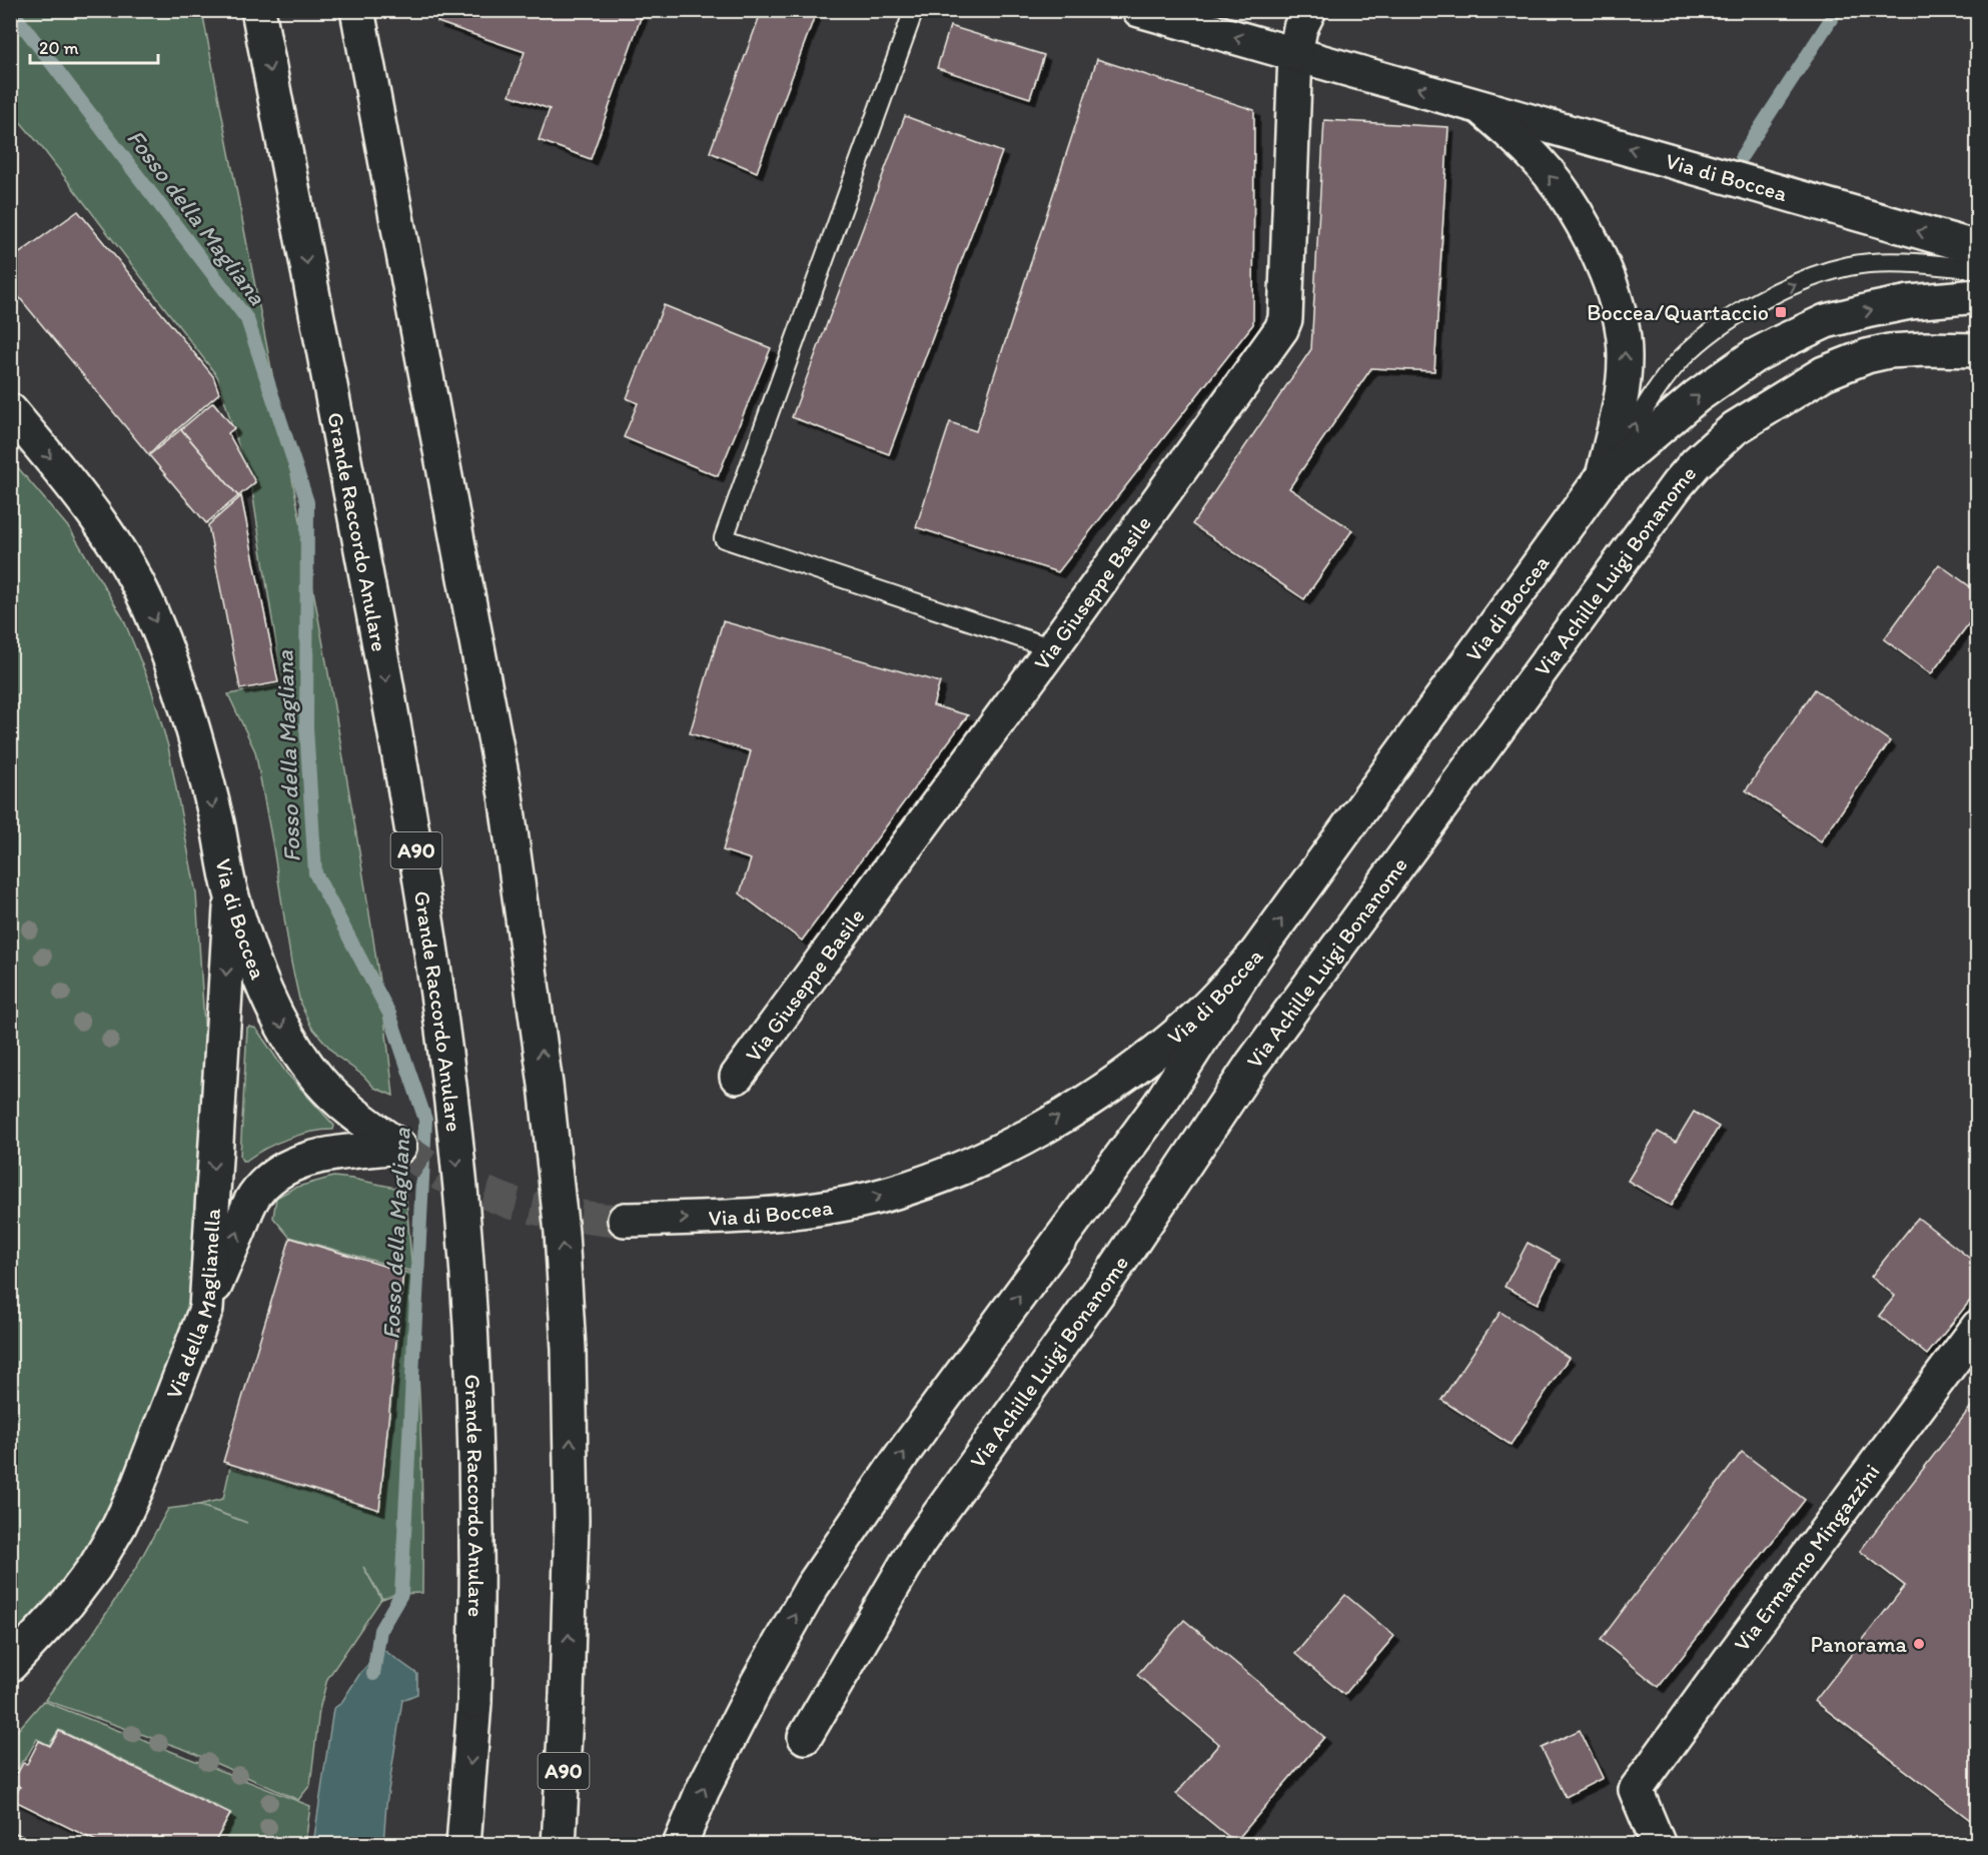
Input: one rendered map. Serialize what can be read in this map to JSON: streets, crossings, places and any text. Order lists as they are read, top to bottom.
{
  "streets": {
    "main road": [
      "Via di Boccea",
      "Grande Raccordo Anulare",
      "Via Achille Luigi Bonanome",
      "Via Giuseppe Basile",
      "A90",
      "Via della Maglianella",
      "Via Ermanno Mingazzini"
    ]
  },
  "crossings": [
    ["Via di Boccea", "Via Giuseppe Basile"],
    ["Via di Boccea", "Via della Maglianella"]
  ],
  "one_way": ["Via della Maglianella"],
  "water": ["Fosso della Magliana"],
  "places": {
    "transit": ["Boccea/Quartaccio"],
    "other": ["Panorama"]
  },
  "scale_bar": "20 m"
}
